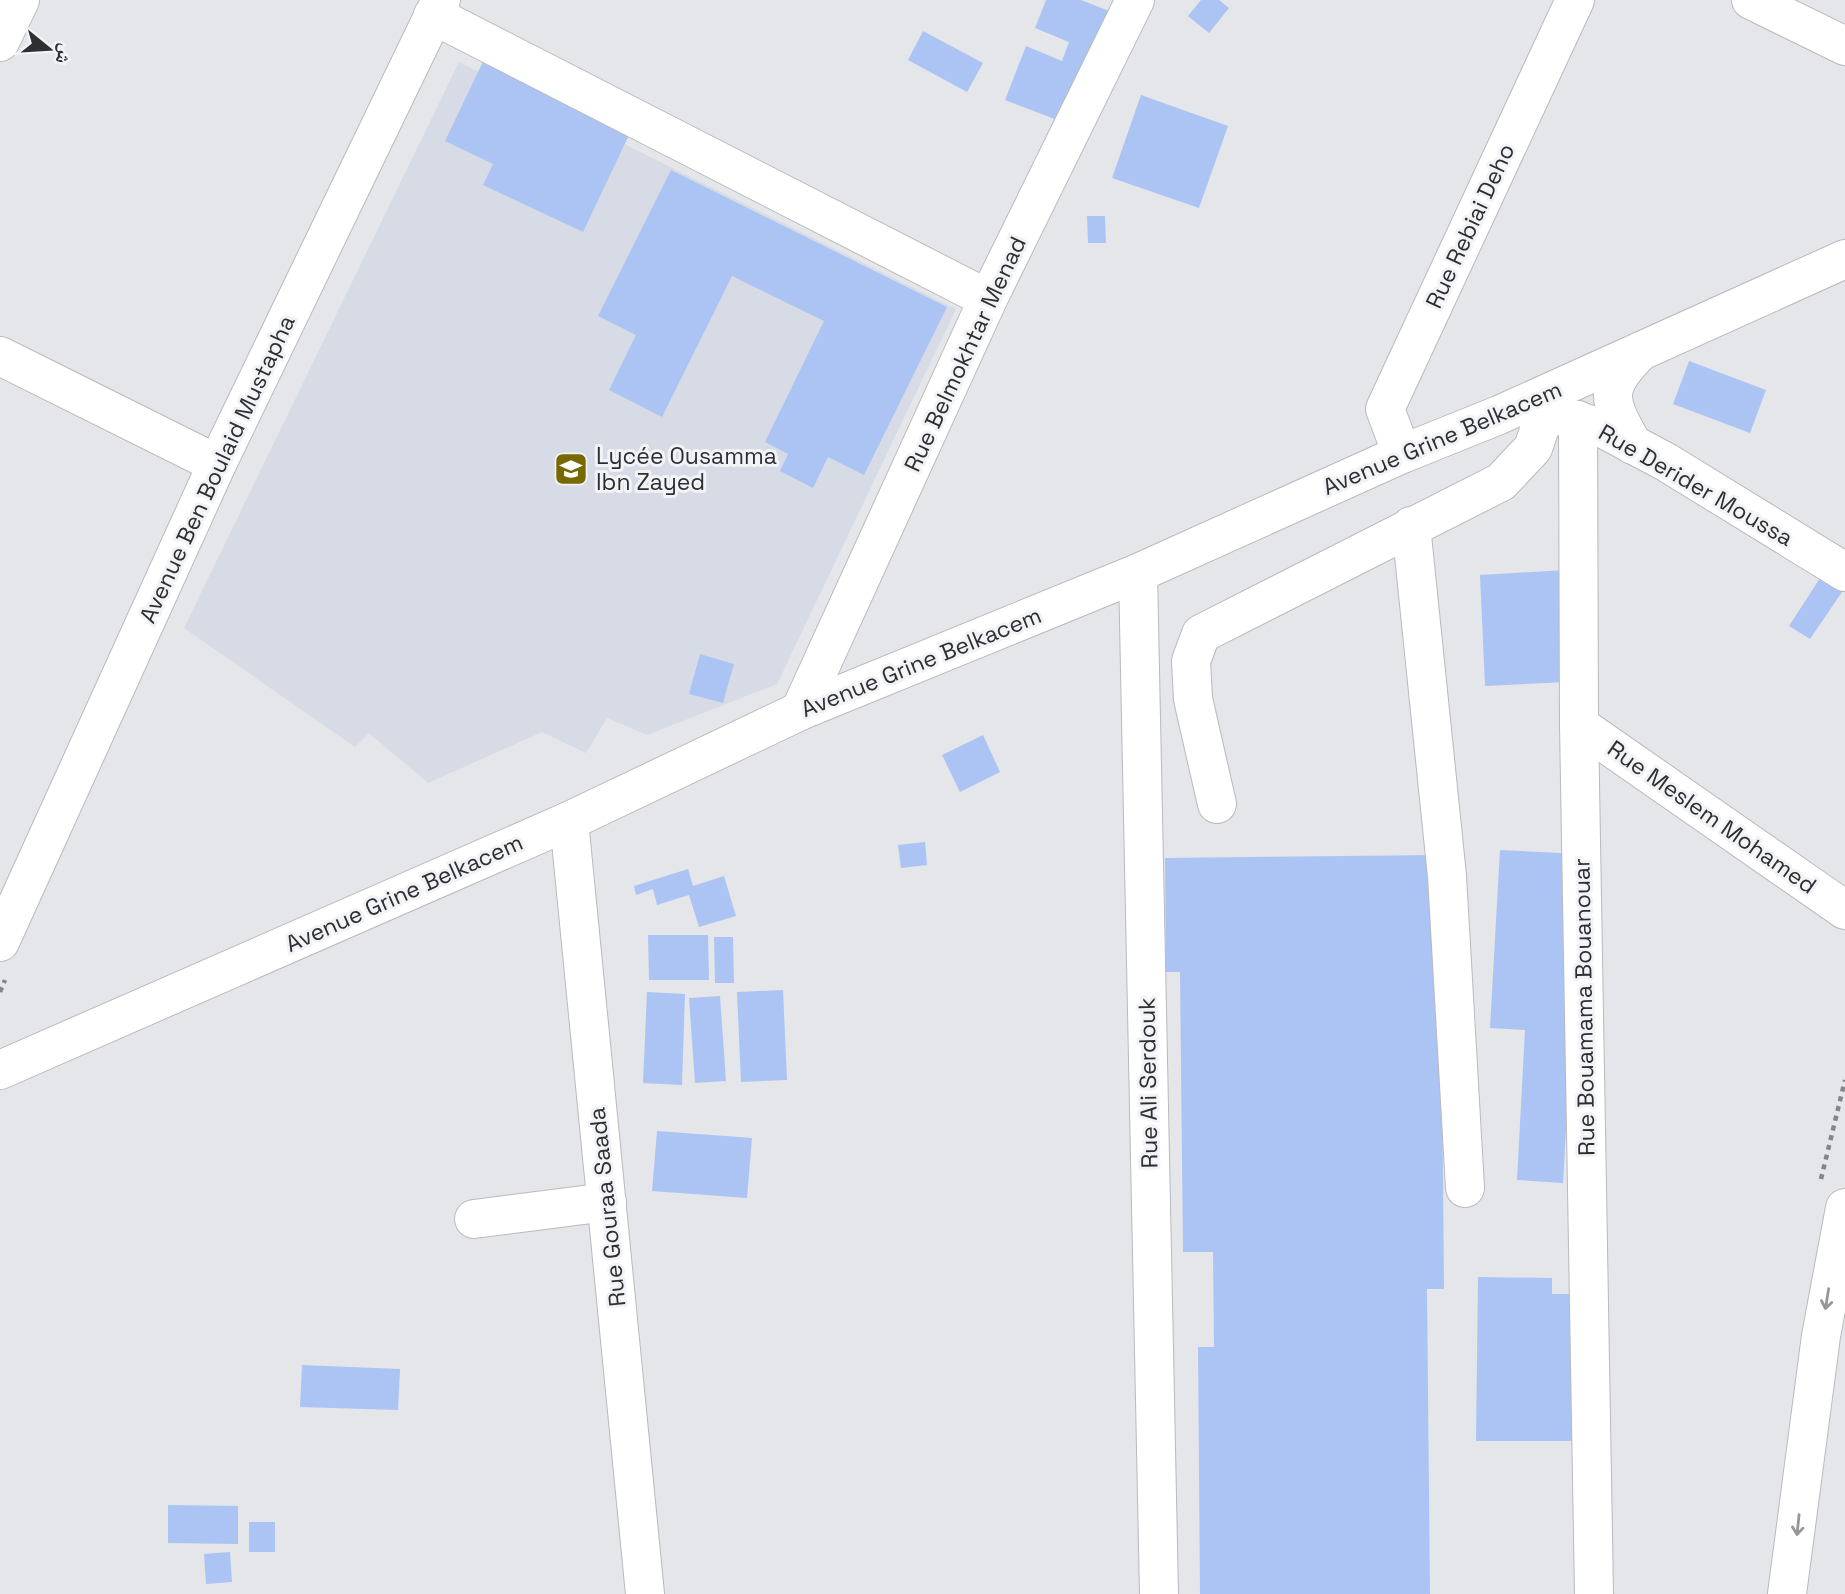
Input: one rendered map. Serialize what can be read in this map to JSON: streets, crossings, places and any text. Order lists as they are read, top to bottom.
{
  "streets": {
    "street": [
      "Rue Rebiai Deho",
      "Rue Belmokhtar Menad",
      "Avenue Grine Belkacem",
      "Avenue Ben Boulaid Mustapha",
      "Rue Derider Moussa",
      "Rue Meslem Mohamed",
      "Rue Bouamama Bouanouar",
      "Rue Ali Serdouk",
      "Rue Gouraa Saada"
    ]
  },
  "crossings": [
    ["Rue Rebiai Deho", "Avenue Grine Belkacem"],
    ["Rue Belmokhtar Menad", "Avenue Grine Belkacem"],
    ["Avenue Grine Belkacem", "Rue Derider Moussa"],
    ["Avenue Grine Belkacem", "Rue Ali Serdouk"],
    ["Avenue Grine Belkacem", "Rue Gouraa Saada"],
    ["Rue Derider Moussa", "Rue Bouamama Bouanouar"],
    ["Rue Meslem Mohamed", "Rue Bouamama Bouanouar"]
  ],
  "places": {
    "school or university": ["Lycée Ousamma Ibn Zayed"]
  },
  "north": "right"
}
